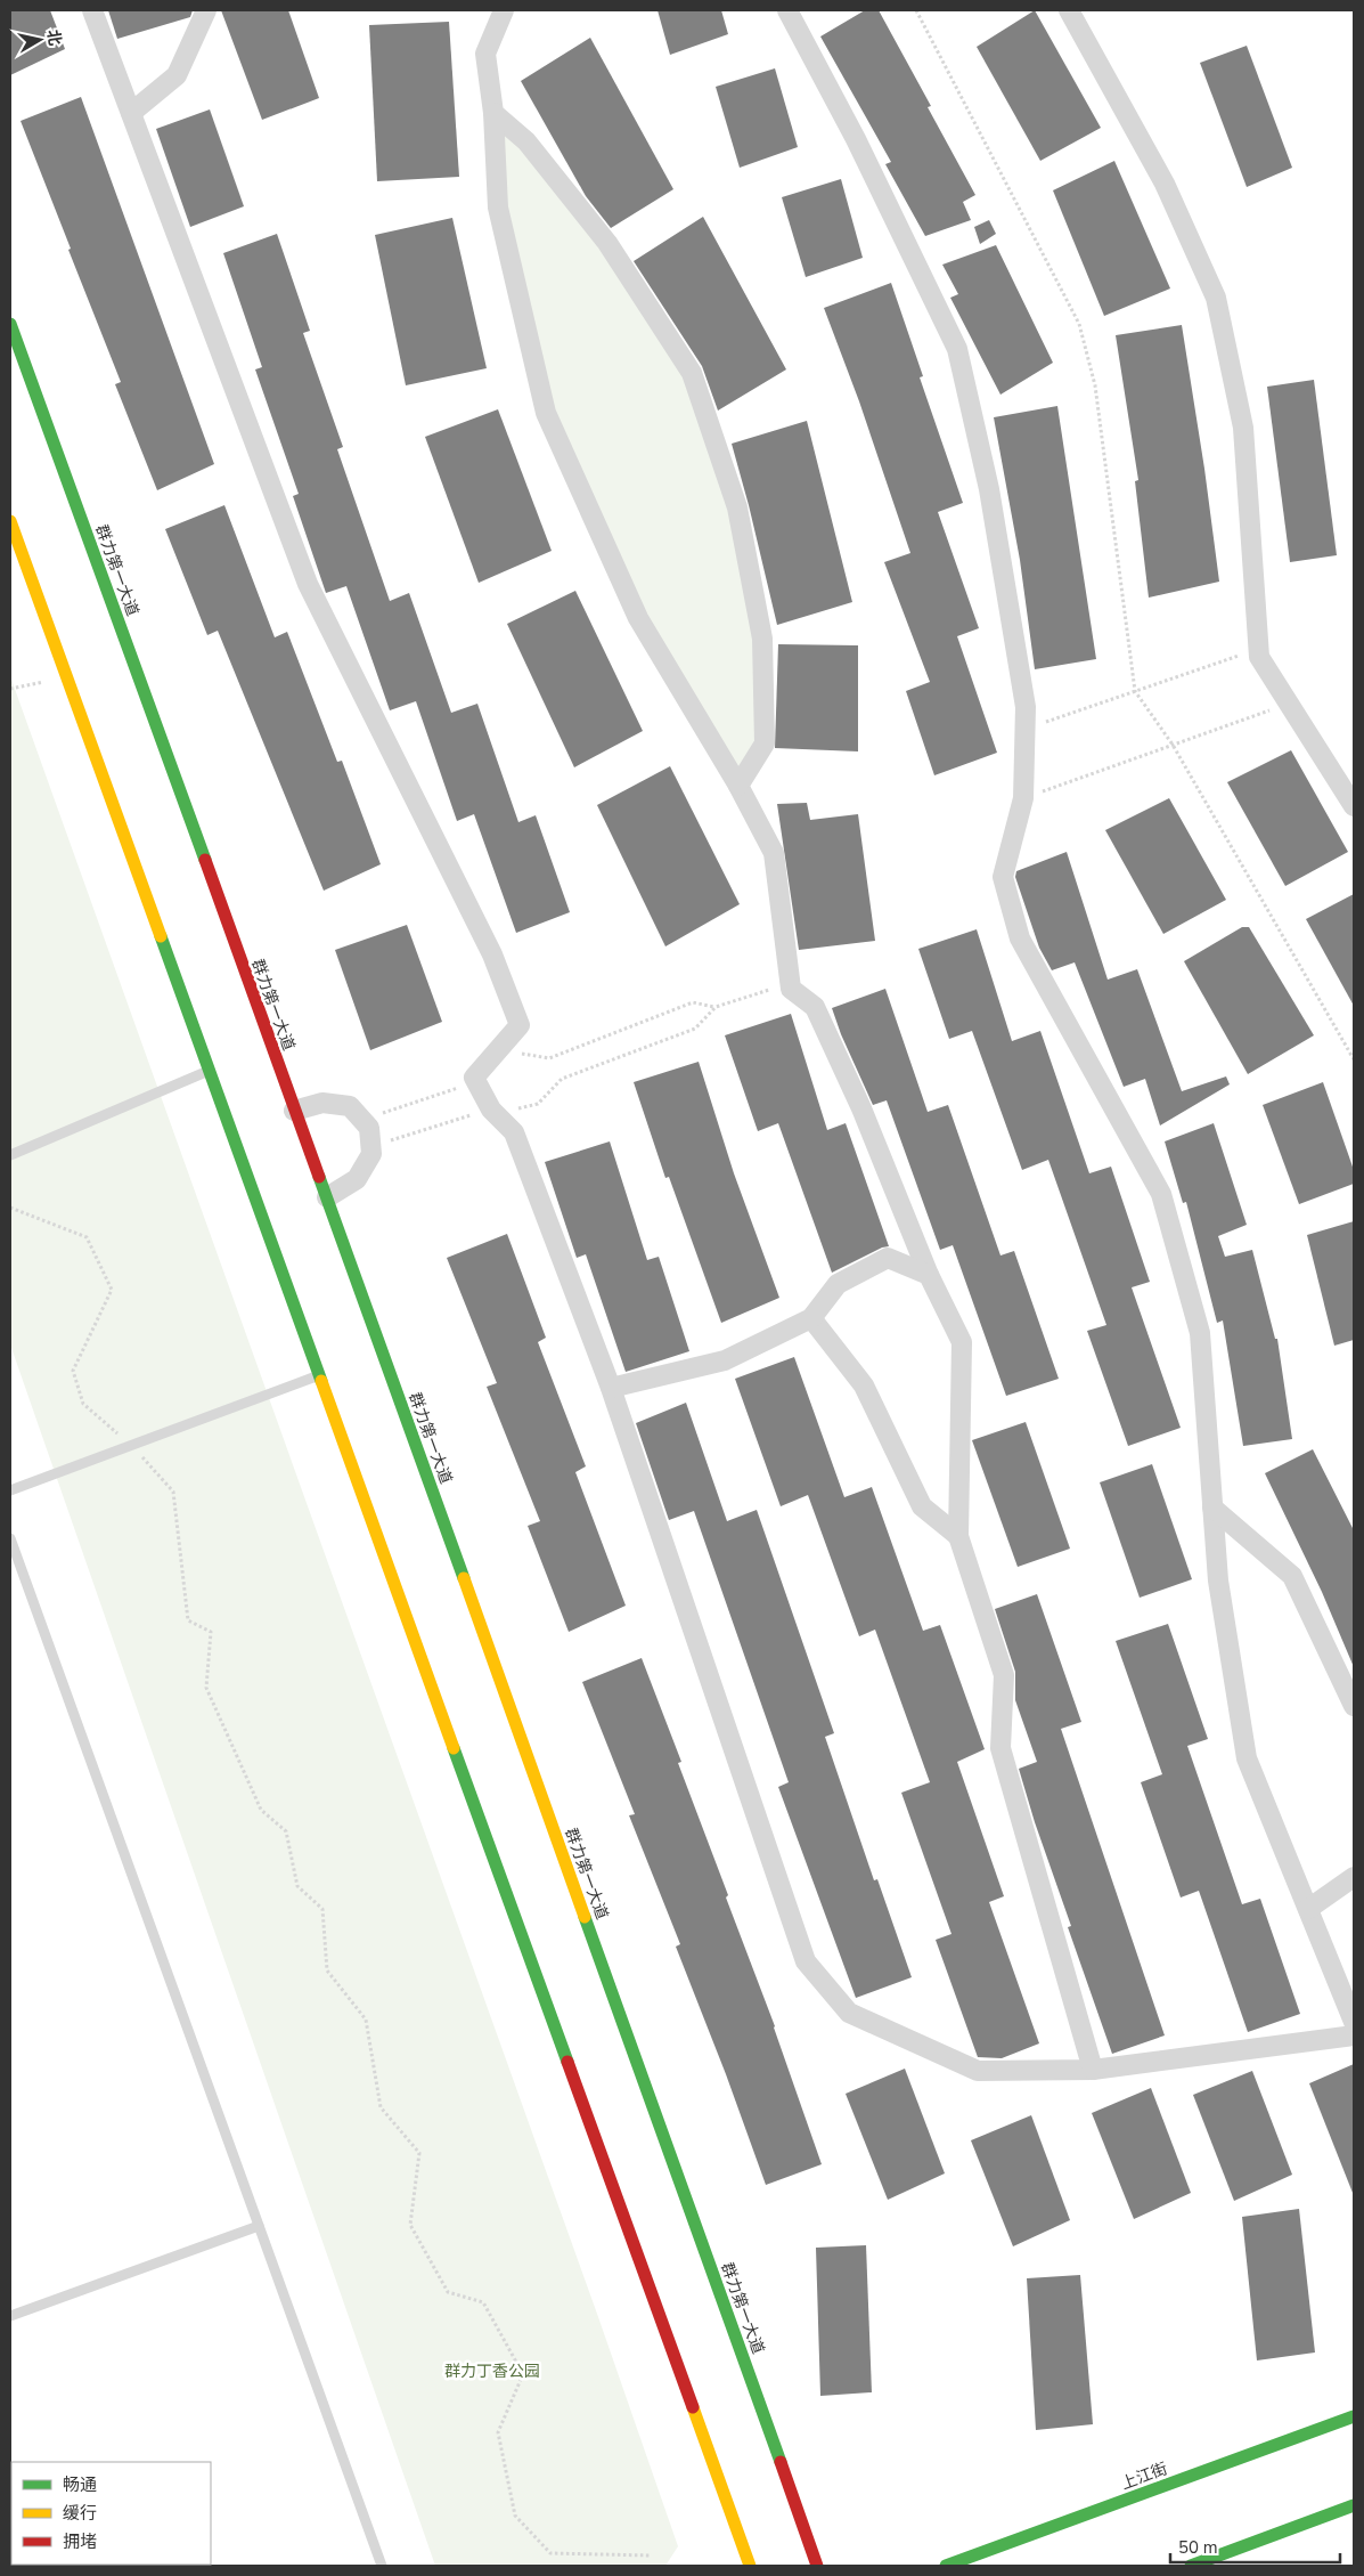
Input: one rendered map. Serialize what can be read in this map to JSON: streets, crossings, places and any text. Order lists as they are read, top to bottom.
{
  "streets": {
    "main road": ["群力第一大道", "上江街"]
  },
  "parks": ["群力丁香公园"],
  "legend": ["畅通", "缓行", "拥堵"],
  "scale_bar": "50 m",
  "north": "right"
}
